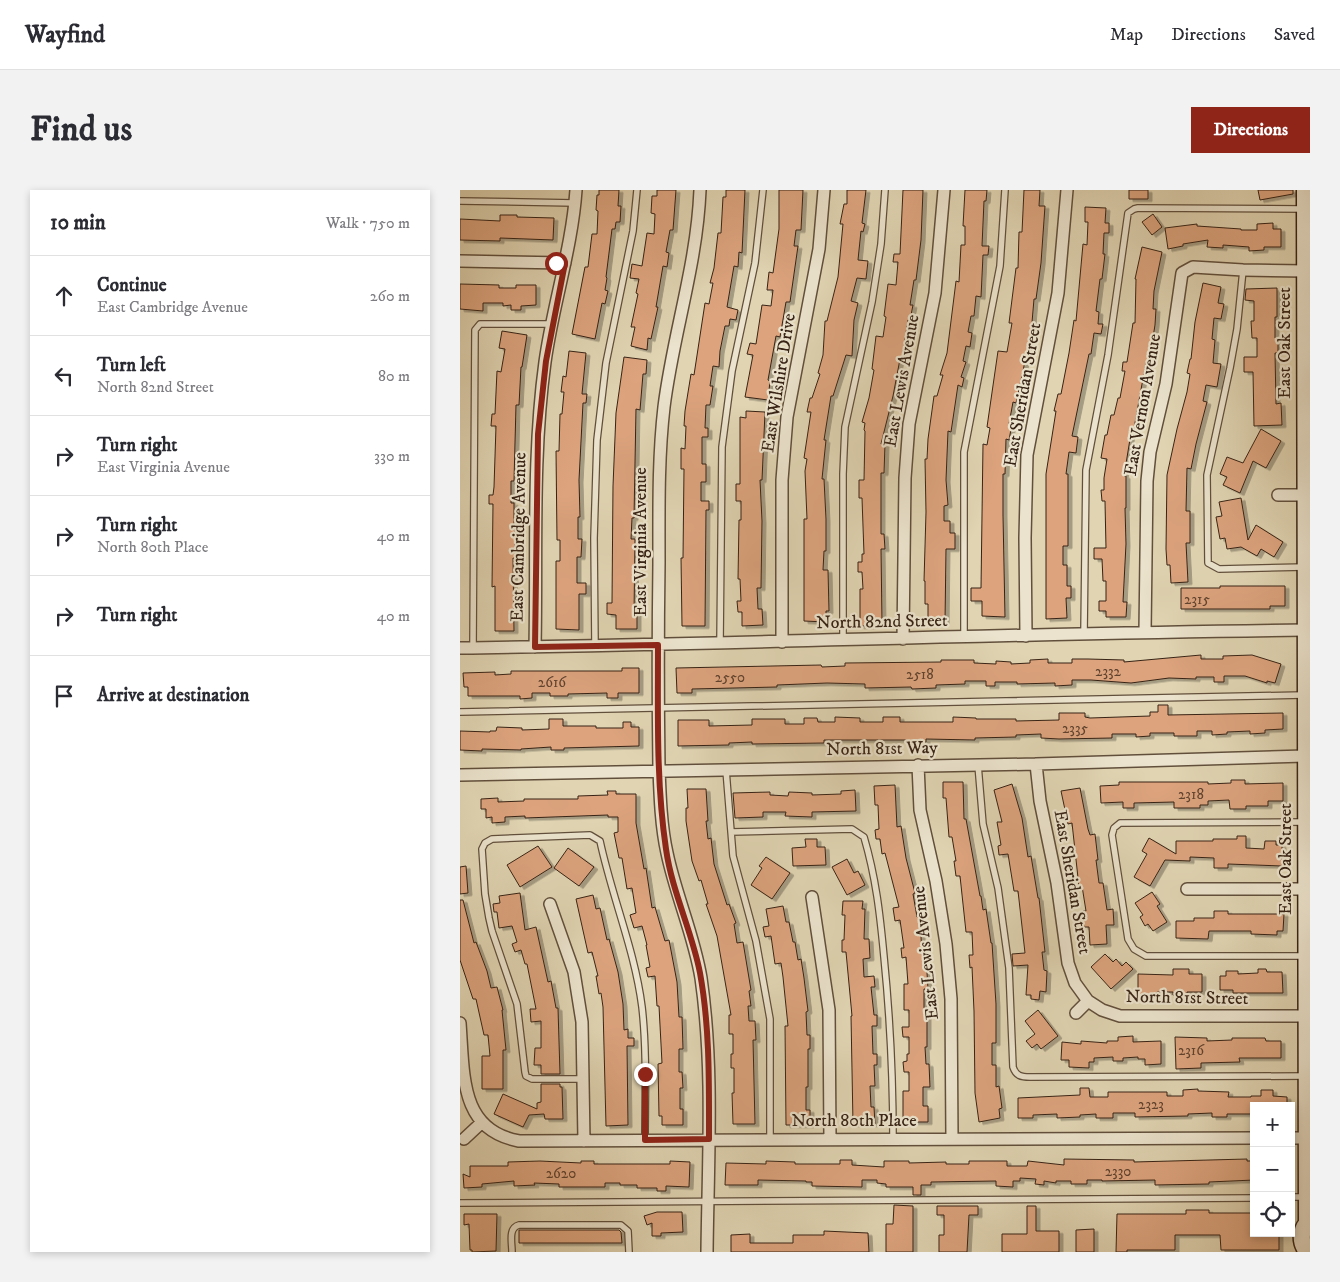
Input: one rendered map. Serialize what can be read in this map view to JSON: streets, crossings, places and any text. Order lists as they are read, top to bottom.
{
  "streets": {
    "street": [
      "East Oak Street",
      "East Lewis Avenue",
      "East Wilshire Drive",
      "East Sheridan Street",
      "East Vernon Avenue",
      "East Cambridge Avenue",
      "East Virginia Avenue",
      "North 82nd Street",
      "North 81st Way",
      "North 81st Street",
      "North 80th Place"
    ]
  },
  "crossings": [
    ["East Oak Street", "North 82nd Street"],
    ["East Oak Street", "North 81st Way"],
    ["East Oak Street", "North 81st Street"],
    ["East Lewis Avenue", "North 82nd Street"],
    ["East Lewis Avenue", "North 81st Way"],
    ["East Lewis Avenue", "North 80th Place"],
    ["East Wilshire Drive", "North 82nd Street"],
    ["East Sheridan Street", "North 82nd Street"],
    ["East Sheridan Street", "North 81st Way"],
    ["East Sheridan Street", "North 81st Street"],
    ["East Vernon Avenue", "North 82nd Street"],
    ["East Cambridge Avenue", "North 82nd Street"],
    ["East Virginia Avenue", "North 82nd Street"],
    ["East Virginia Avenue", "North 81st Way"],
    ["East Virginia Avenue", "North 80th Place"]
  ],
  "house_numbers": [
    "2315",
    "2332",
    "2518",
    "2550",
    "2616",
    "2335",
    "2318",
    "2316",
    "2323",
    "2330",
    "2620"
  ],
  "page": {
    "header": "Wayfind",
    "nav": ["Map", "Directions", "Saved"],
    "buttons": "Directions",
    "title": "Find us",
    "heading": ["10 min", "Walk · 750 m"],
    "list": [
      ["Continue", "East Cambridge Avenue", "260 m"],
      ["Turn left", "North 82nd Street", "80 m"],
      ["Turn right", "East Virginia Avenue", "330 m"],
      ["Turn right", "North 80th Place", "40 m"],
      ["Turn right", "40 m"],
      "Arrive at destination"
    ],
    "map_buttons": ["+", "−"]
  }
}
